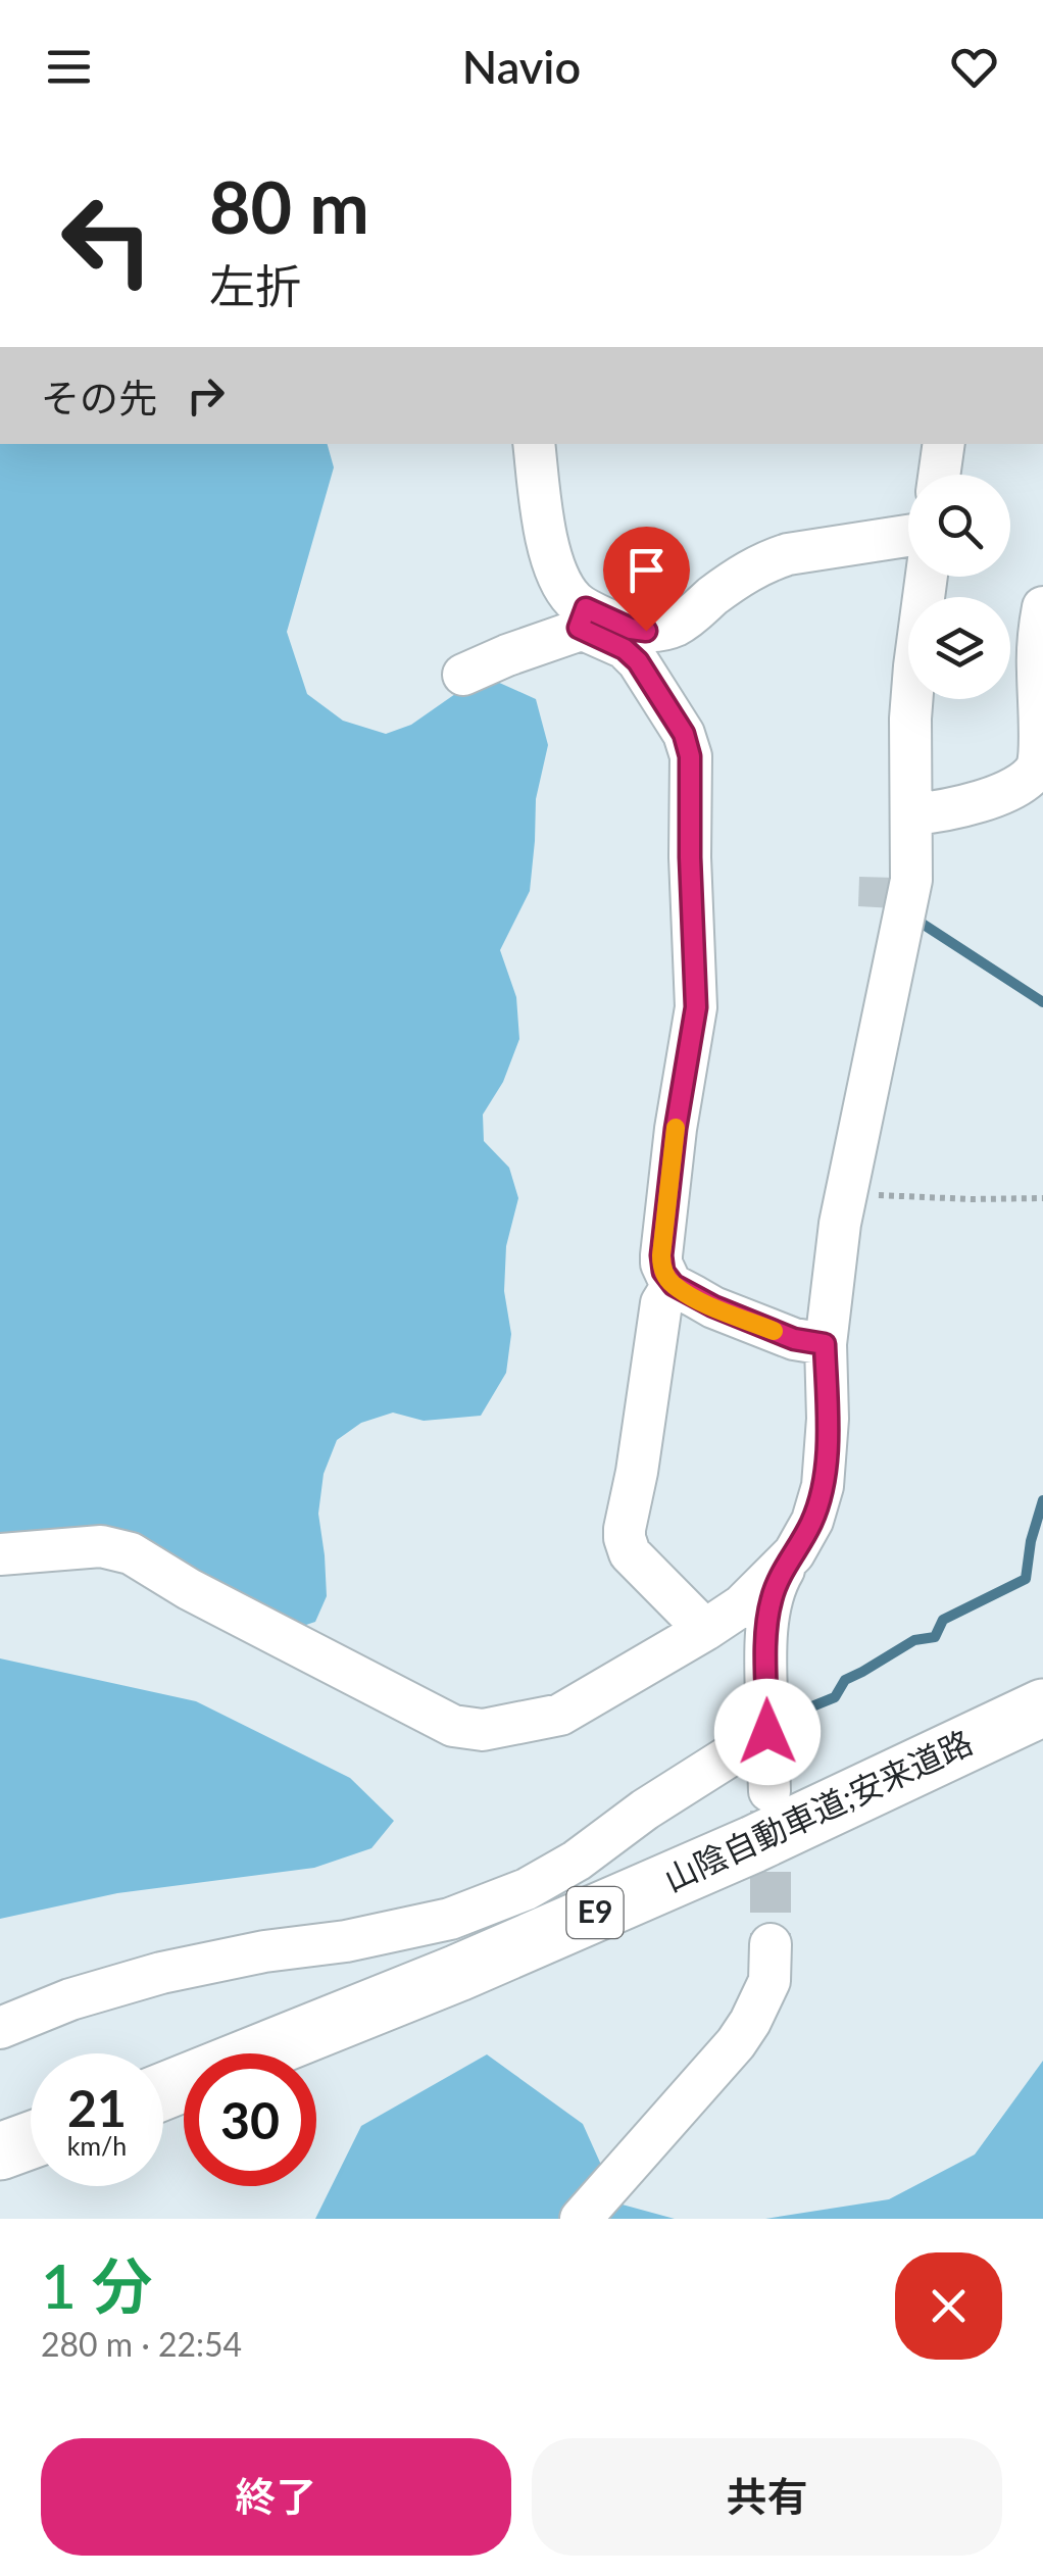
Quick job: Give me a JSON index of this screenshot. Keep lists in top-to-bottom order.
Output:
{
  "streets": {
    "highway": ["山陰自動車道;安来道路", "E9"]
  },
  "page": {
    "header": "Navio",
    "turn": ["80 m", "左折"],
    "then": "その先",
    "speed": "21 km/h",
    "limit": "30",
    "heading": ["1 分", "280 m · 22:54"],
    "buttons": ["終了", "共有"]
  }
}
